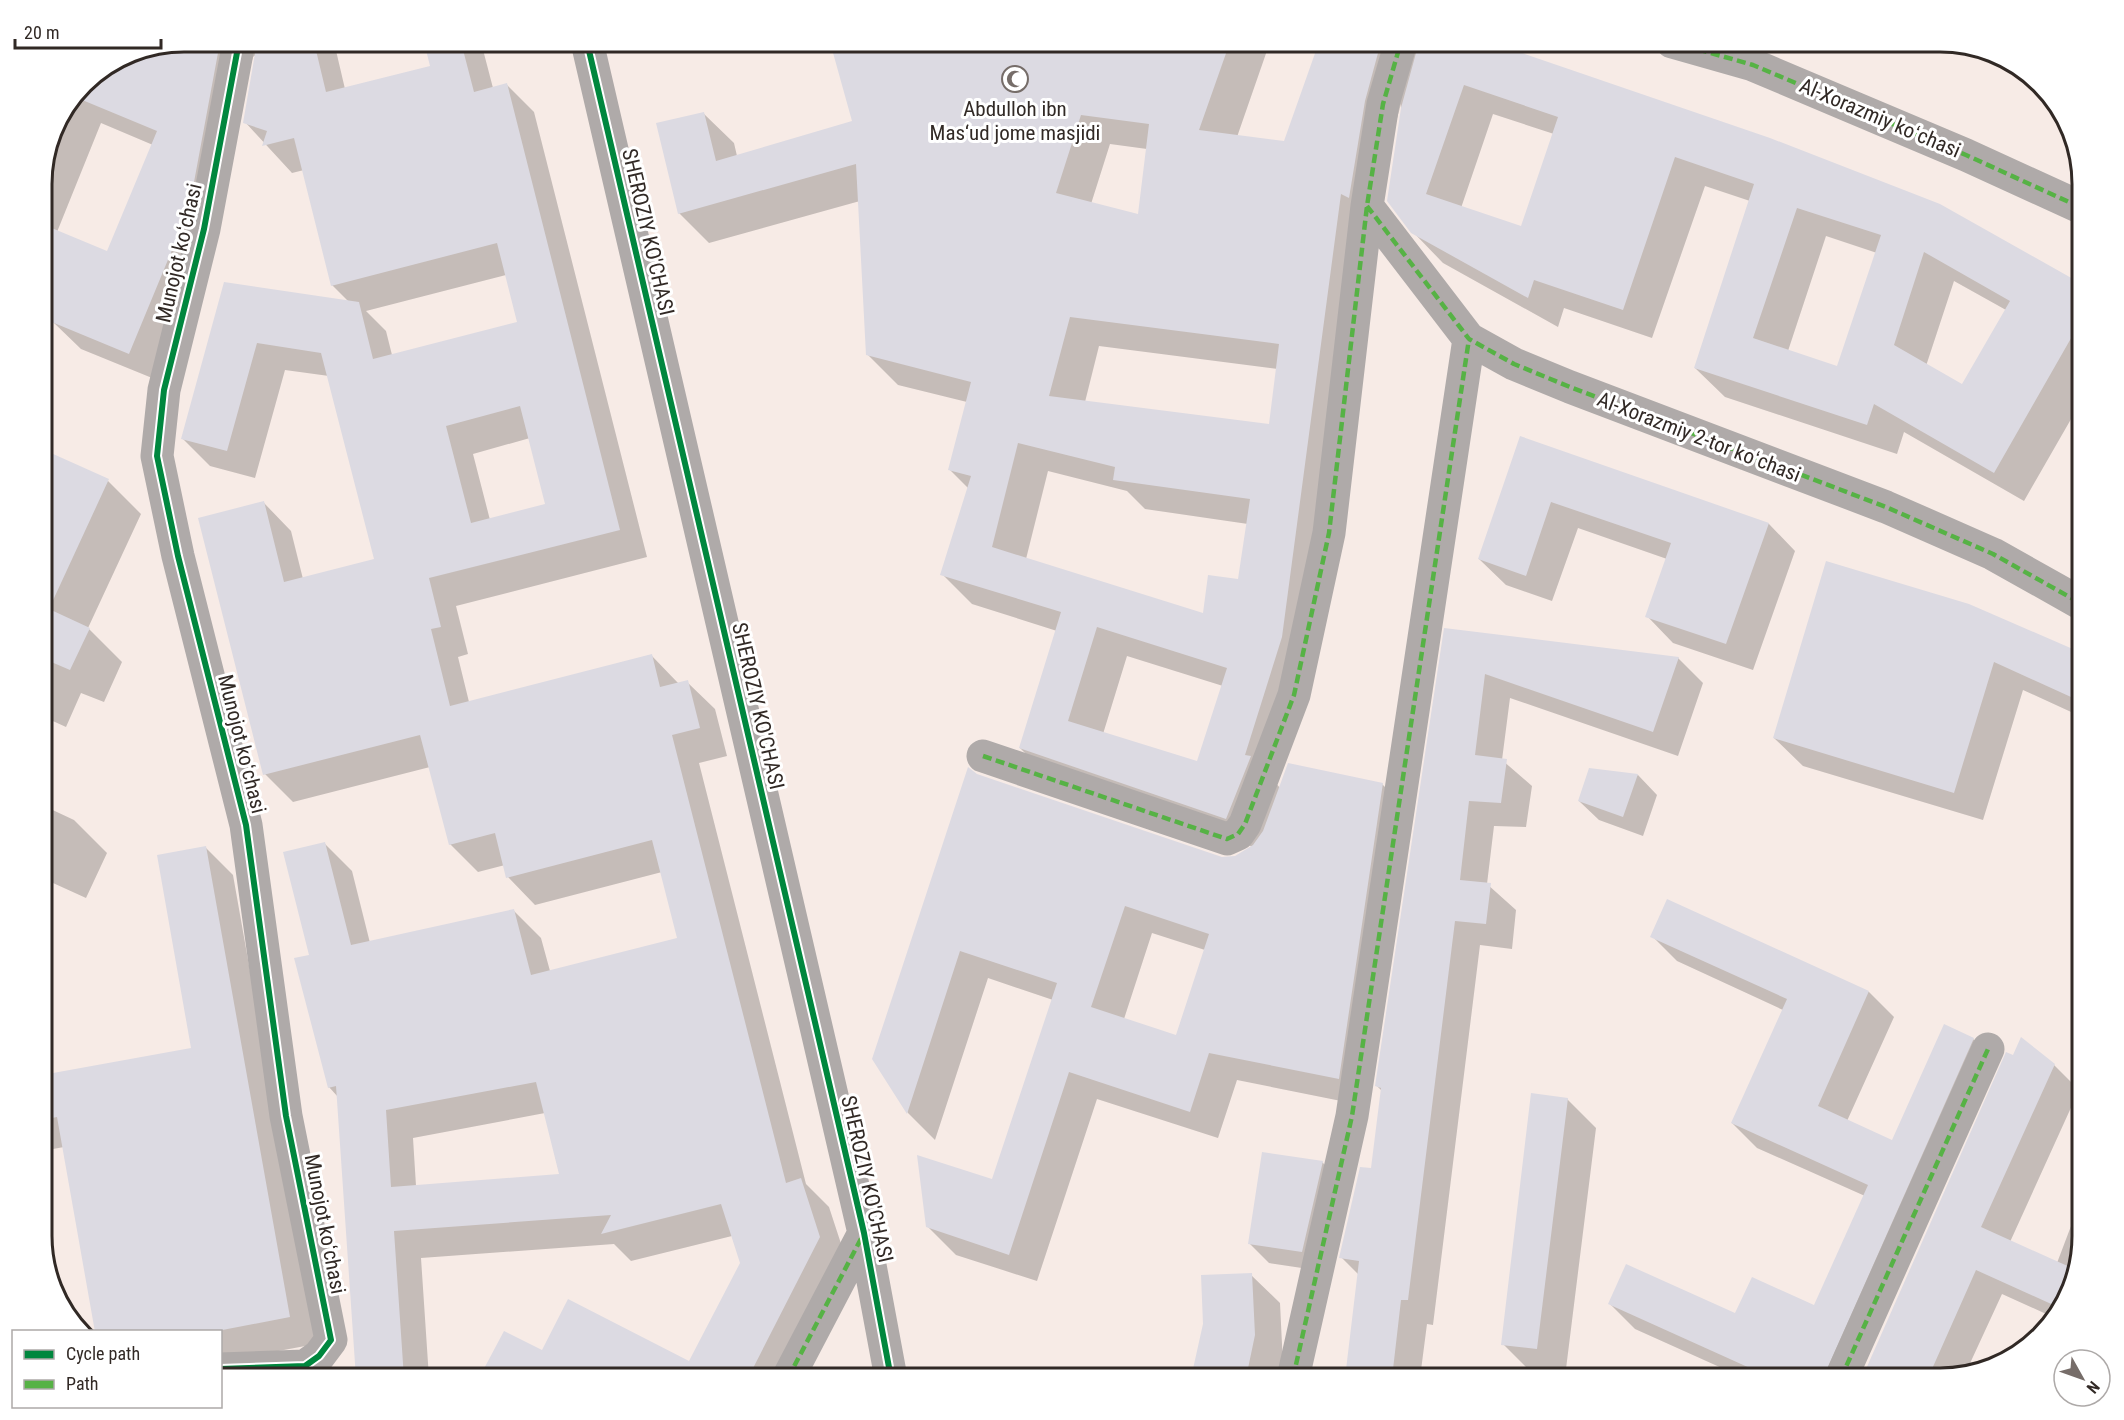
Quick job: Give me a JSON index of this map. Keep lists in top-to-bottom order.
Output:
{
  "streets": {
    "street": [
      "Al-Xorazmiy koʻchasi",
      "SHEROZIY KO'CHASI",
      "Munojot koʻchasi",
      "Al-Xorazmiy 2-tor koʻchasi"
    ]
  },
  "places": {
    "mosque": ["Abdulloh ibn Mas‘ud jome masjidi"]
  },
  "legend": ["Cycle path", "Path"],
  "scale_bar": "20 m",
  "north": "bottom right"
}
